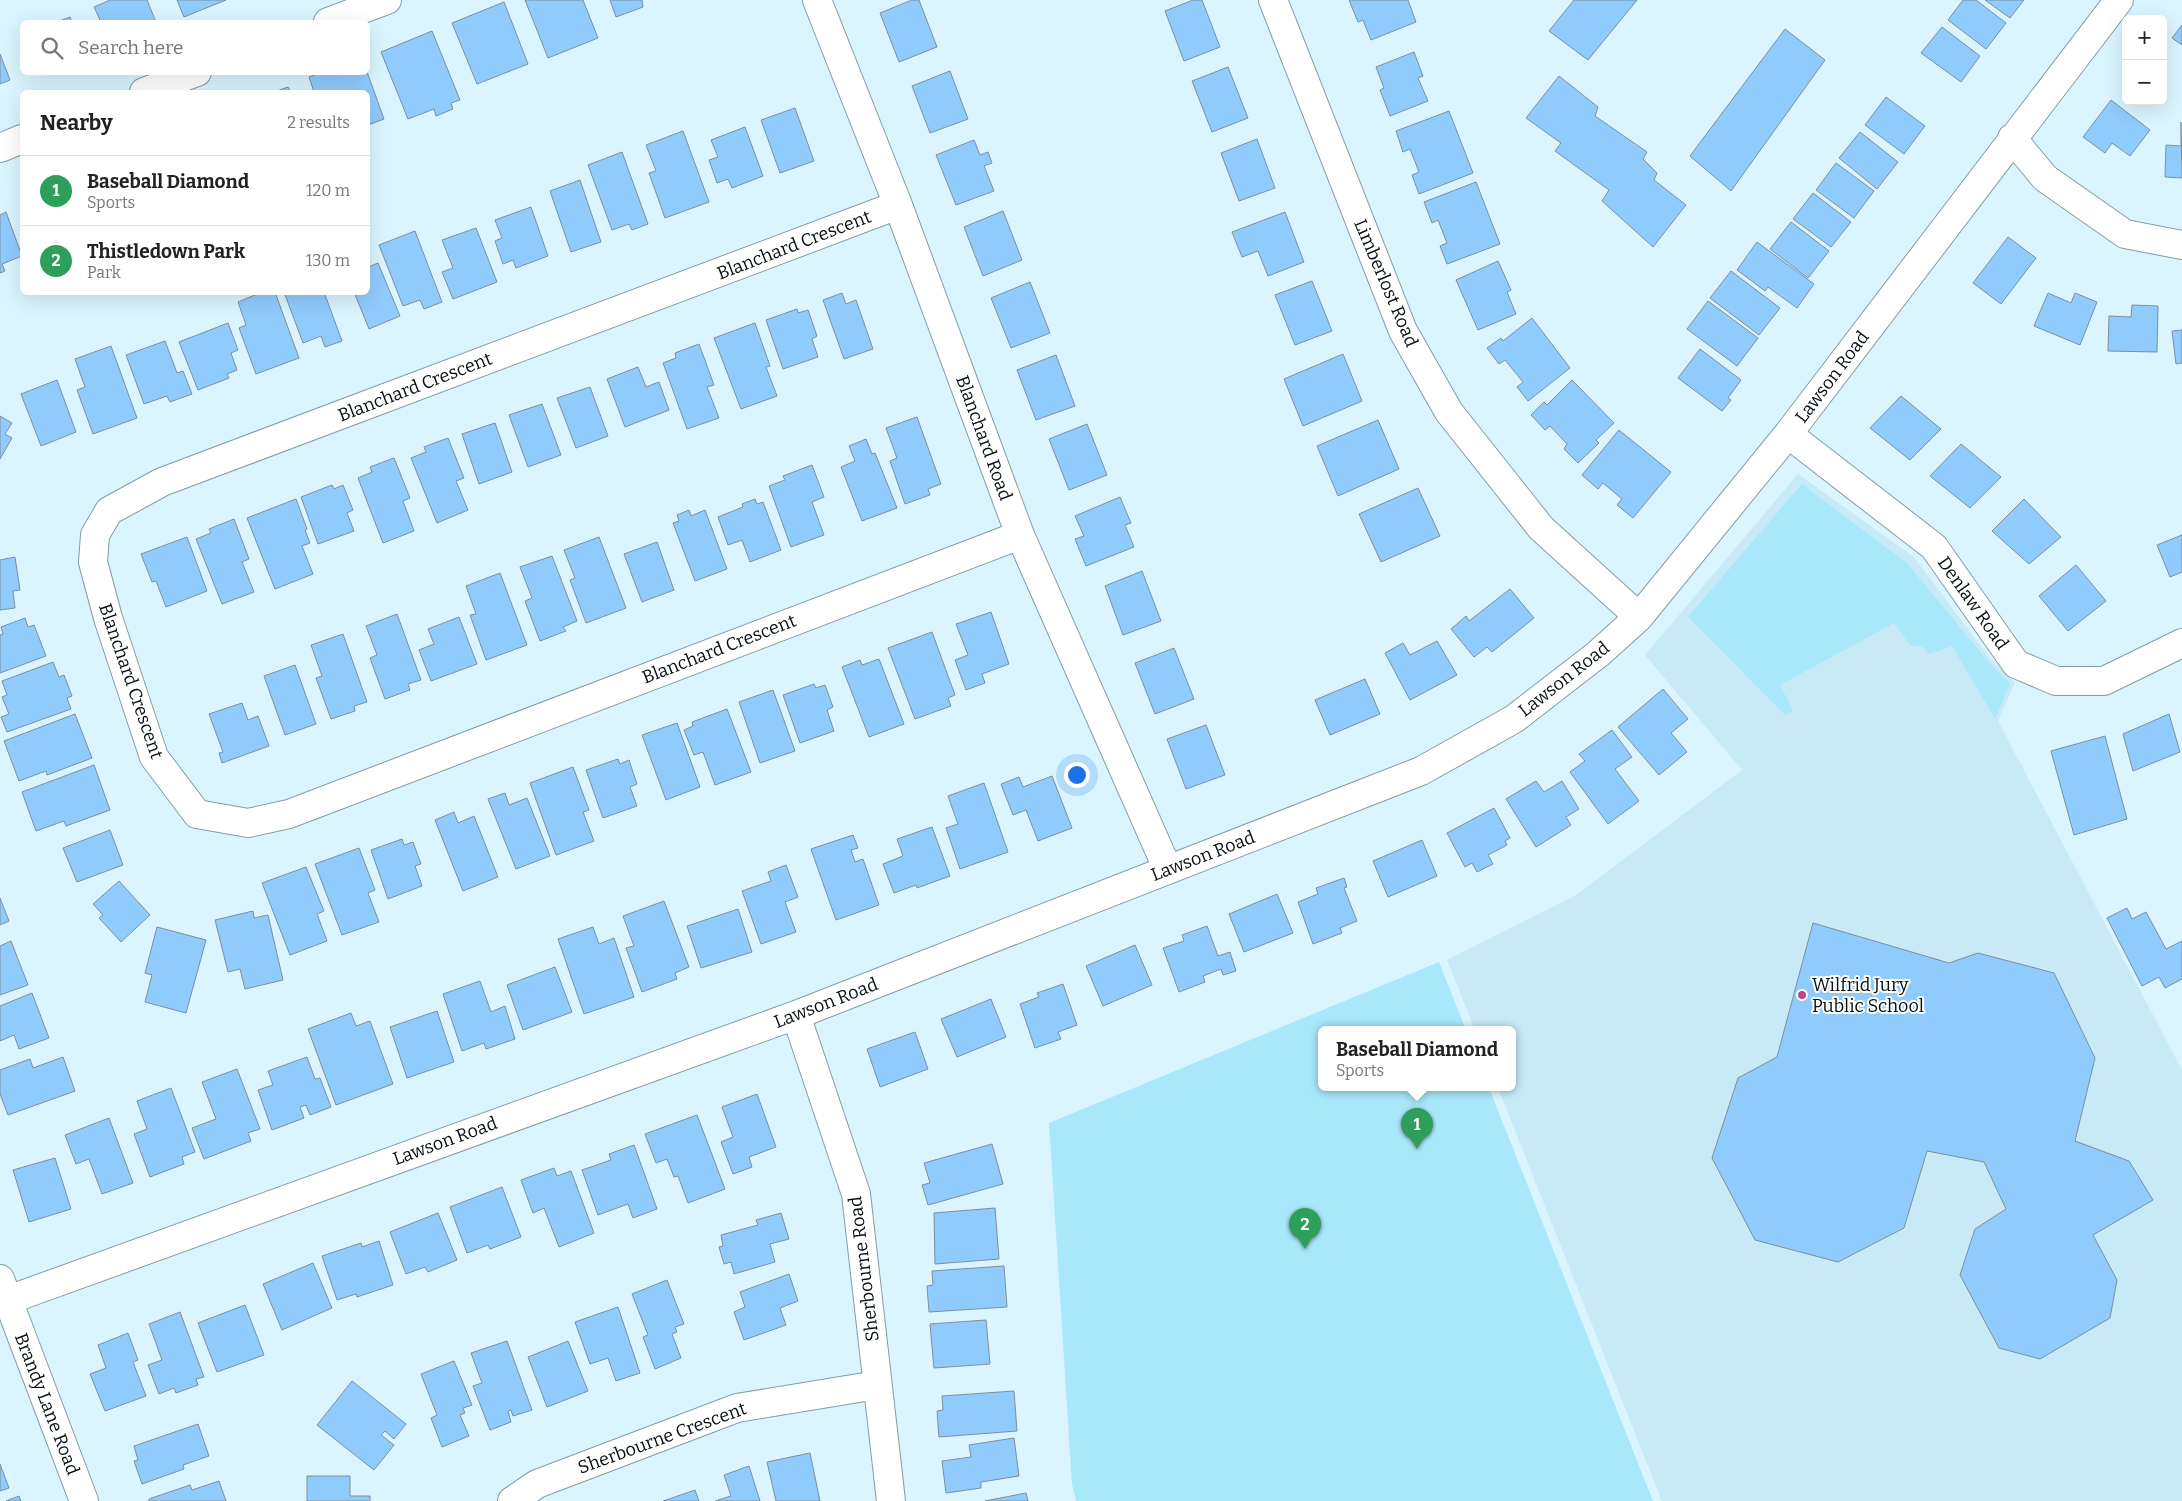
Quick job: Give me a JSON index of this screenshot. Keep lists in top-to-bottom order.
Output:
{
  "streets": {
    "street": [
      "Blanchard Crescent",
      "Limberlost Road",
      "Lawson Road",
      "Blanchard Road",
      "Denlaw Road",
      "Sherbourne Road",
      "Brandy Lane Road",
      "Sherbourne Crescent"
    ]
  },
  "crossings": [
    ["Blanchard Crescent", "Blanchard Road"],
    ["Limberlost Road", "Lawson Road"],
    ["Lawson Road", "Blanchard Road"],
    ["Lawson Road", "Denlaw Road"],
    ["Lawson Road", "Sherbourne Road"],
    ["Lawson Road", "Brandy Lane Road"],
    ["Sherbourne Road", "Sherbourne Crescent"]
  ],
  "places": ["Wilfrid Jury Public School"],
  "page": {
    "map_buttons": ["+", "−"],
    "search": "Search here",
    "heading": ["Nearby", "2 results"],
    "list": [
      {
        "mark": "1",
        "name": "Baseball Diamond",
        "note": "Sports",
        "value": "120 m"
      },
      {
        "mark": "2",
        "name": "Thistledown Park",
        "note": "Park",
        "value": "130 m"
      }
    ],
    "popup": ["Baseball Diamond", "Sports"],
    "pins": ["1", "2"]
  }
}
